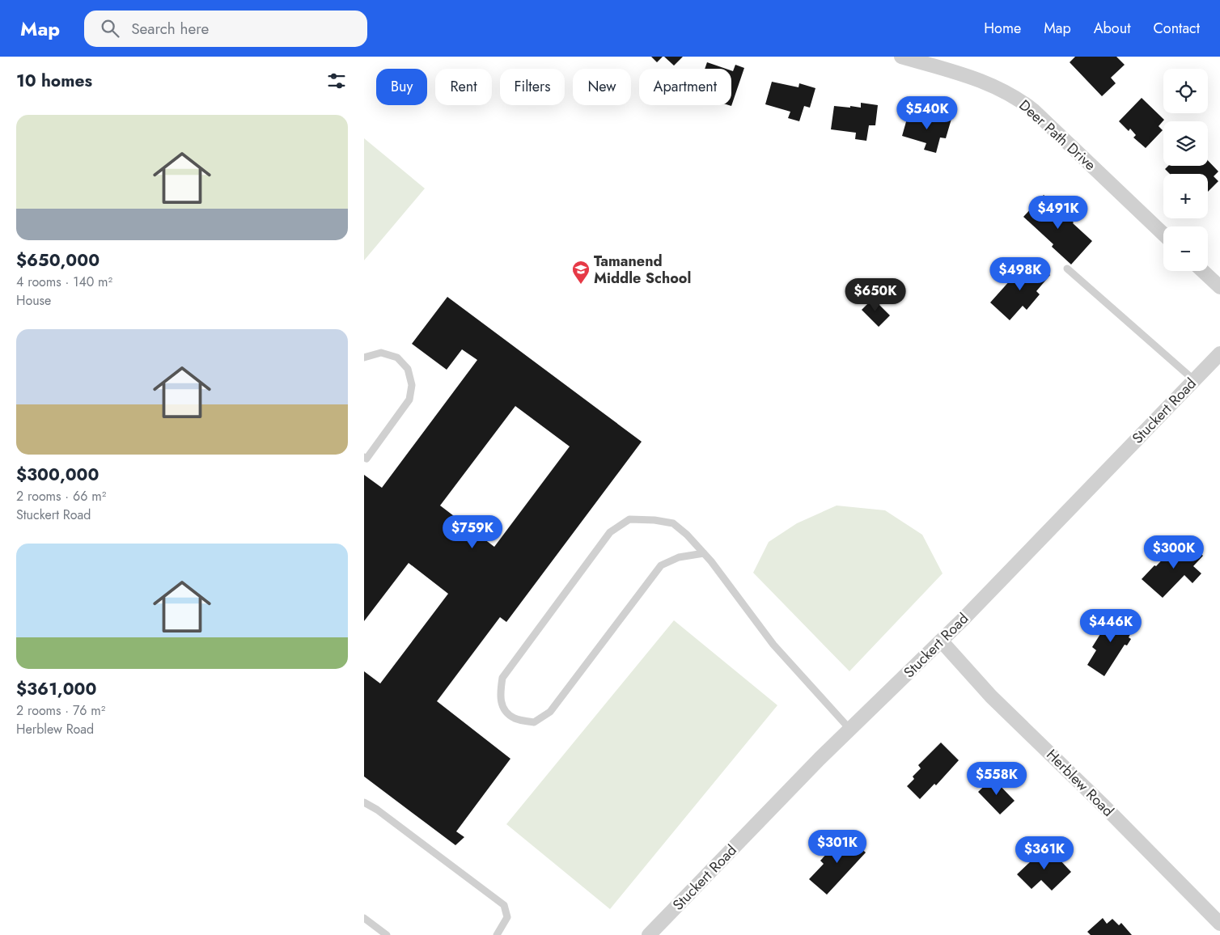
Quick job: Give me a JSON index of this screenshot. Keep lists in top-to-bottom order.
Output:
{
  "streets": {
    "street": ["Deer Path Drive", "Stuckert Road", "Herblew Road"]
  },
  "crossings": [
    ["Stuckert Road", "Herblew Road"]
  ],
  "places": {
    "school or university": ["Tamanend Middle School"]
  },
  "page": {
    "header": "Map",
    "search": "Search here",
    "nav": [
      "Home",
      "Map",
      "About",
      "Contact"
    ],
    "heading": "10 homes",
    "map_buttons": ["+", "−"],
    "chip": [
      "Buy",
      "Rent",
      "Filters",
      "New",
      "Apartment"
    ],
    "price": [
      "$540K",
      "$491K",
      "$498K",
      "$650K",
      "$759K",
      "$300K",
      "$446K",
      "$558K",
      "$301K",
      "$361K"
    ],
    "list": [
      {
        "name": "$650,000",
        "note": "4 rooms · 140 m² · House"
      },
      {
        "name": "$300,000",
        "note": "2 rooms · 66 m² · Stuckert Road"
      },
      {
        "name": "$361,000",
        "note": "2 rooms · 76 m² · Herblew Road"
      }
    ]
  }
}
